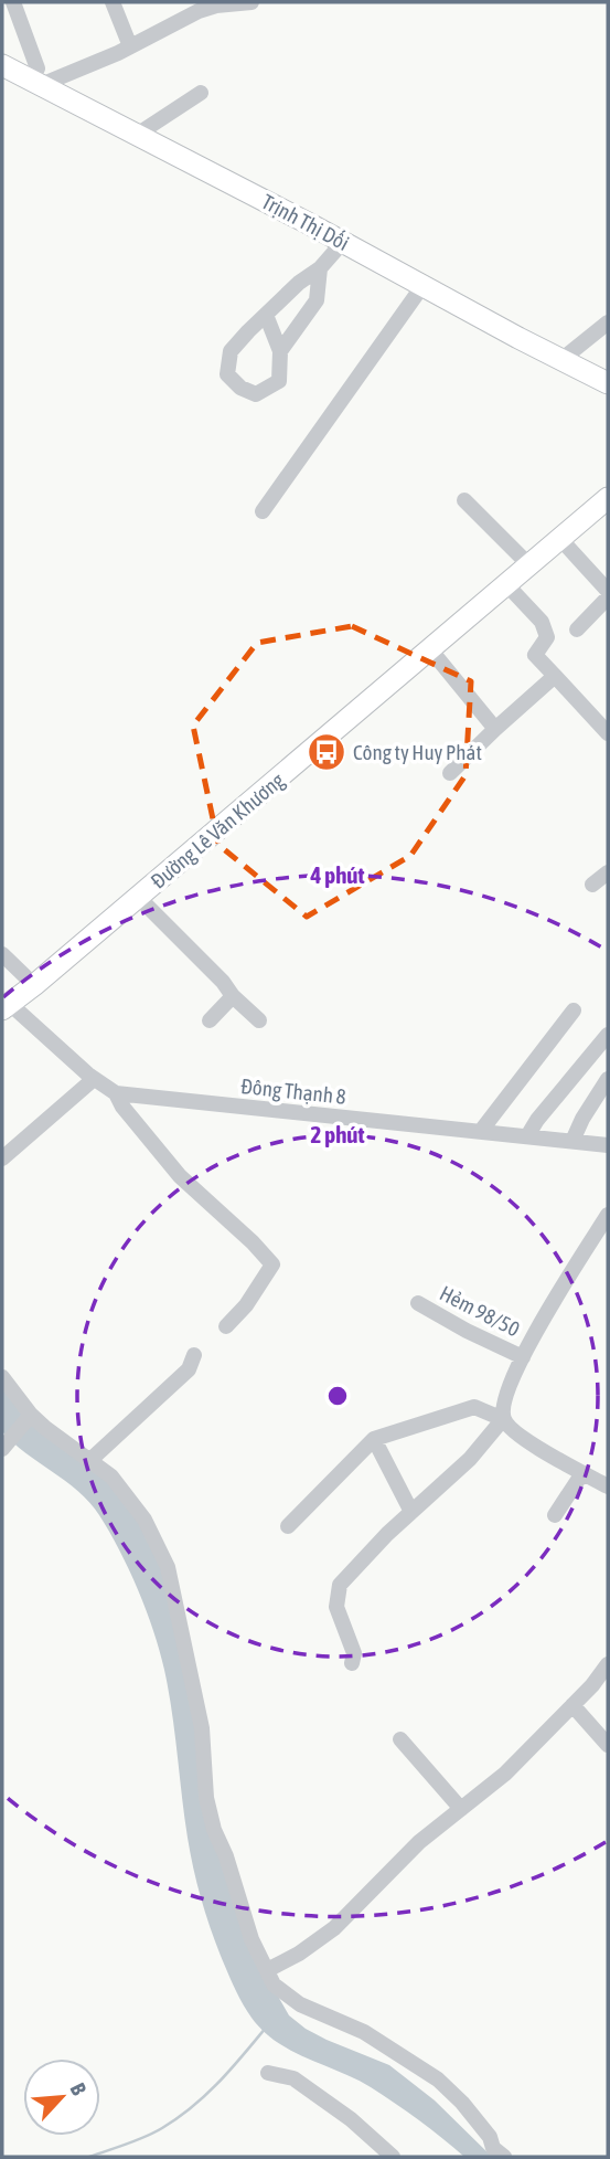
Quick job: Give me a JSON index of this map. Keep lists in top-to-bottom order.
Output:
{
  "streets": {
    "main road": ["Trịnh Thị Dối", "Đường Lê Văn Khương"],
    "street": ["Đông Thạnh 8", "Hẻm 98/50"]
  },
  "crossings": [
    ["Đường Lê Văn Khương", "Đông Thạnh 8"]
  ],
  "places": {
    "bus stop": ["Công ty Huy Phát"]
  },
  "north": "top right",
  "rings": ["4 phút", "2 phút"]
}
